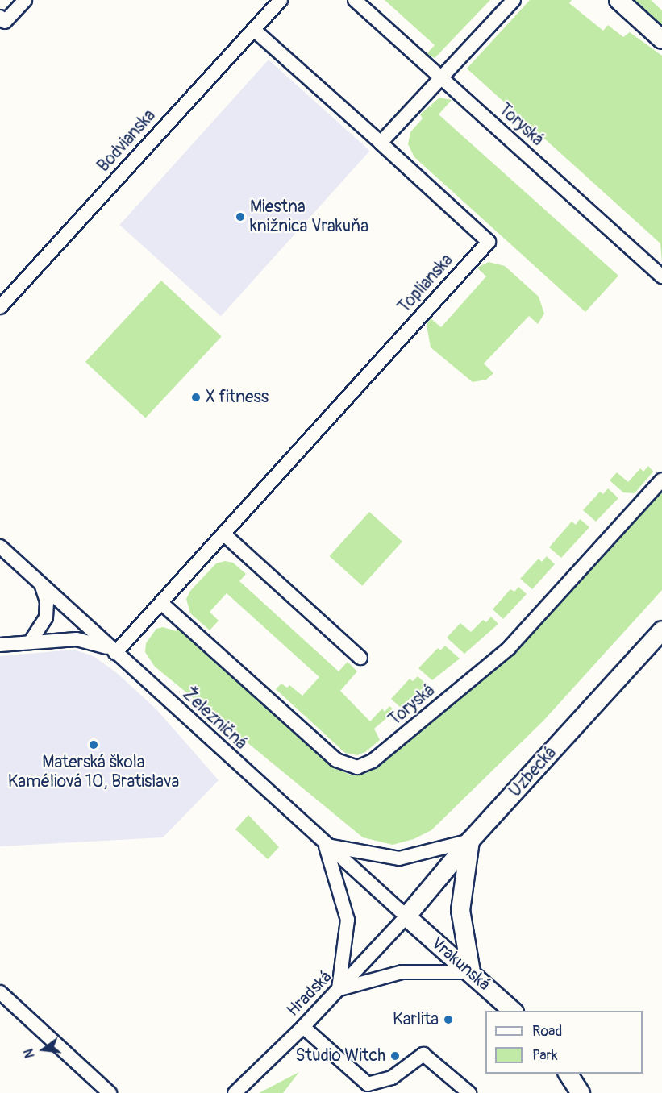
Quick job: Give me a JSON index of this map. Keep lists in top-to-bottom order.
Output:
{
  "streets": {
    "street": [
      "Toryská",
      "Bodvianska",
      "Toplianska",
      "Železničná",
      "Uzbecká",
      "Vrakunská",
      "Hradská"
    ]
  },
  "crossings": [
    ["Toryská", "Toplianska"],
    ["Toplianska", "Železničná"],
    ["Železničná", "Uzbecká"],
    ["Železničná", "Vrakunská"],
    ["Železničná", "Hradská"],
    ["Uzbecká", "Vrakunská"],
    ["Uzbecká", "Hradská"],
    ["Vrakunská", "Hradská"]
  ],
  "places": [
    "Miestna knižnica Vrakuňa",
    "X fitness",
    "Materská škola Kaméliová 10, Bratislava",
    "Karlita",
    "Studio Witch"
  ],
  "legend": ["Road", "Park"],
  "north": "left"
}
